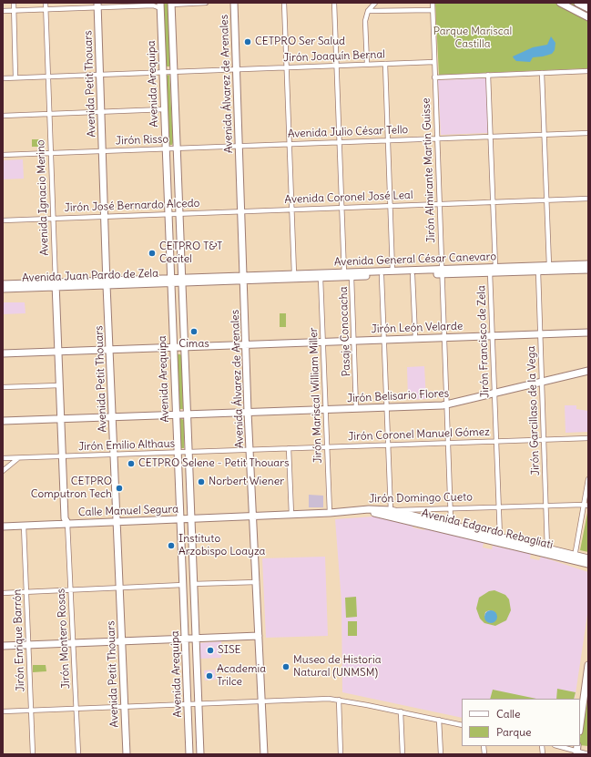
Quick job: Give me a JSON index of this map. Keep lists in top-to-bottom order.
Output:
{
  "streets": {
    "main road": [
      "Avenida Petit Thouars",
      "Avenida Arequipa",
      "Avenida Álvarez de Arenales",
      "Avenida Ignacio Merino",
      "Avenida General César Canevaro",
      "Avenida Juan Pardo de Zela",
      "Jirón León Velarde",
      "Jirón Belisario Flores",
      "Jirón Domingo Cueto",
      "Calle Manuel Segura",
      "Avenida Edgardo Rebagliati"
    ],
    "street": [
      "Jirón Joaquín Bernal",
      "Avenida Julio César Tello",
      "Jirón Risso",
      "Jirón Almirante Martin Guisse",
      "Avenida Coronel José Leal",
      "Jirón José Bernardo Alcedo",
      "Pasaje Conocacha",
      "Jirón Francisco de Zela",
      "Jirón Mariscal William Miller",
      "Jirón Garcillaso de la Vega",
      "Jirón Coronel Manuel Gómez",
      "Jirón Emilio Althaus",
      "Jirón Montero Rosas",
      "Jirón Enrique Barrón"
    ]
  },
  "crossings": [
    ["Jirón Joaquín Bernal", "Avenida Petit Thouars"],
    ["Jirón Joaquín Bernal", "Avenida Arequipa"],
    ["Jirón Joaquín Bernal", "Avenida Álvarez de Arenales"],
    ["Jirón Joaquín Bernal", "Jirón Almirante Martin Guisse"],
    ["Jirón Joaquín Bernal", "Avenida Ignacio Merino"],
    ["Avenida Petit Thouars", "Jirón Risso"],
    ["Avenida Petit Thouars", "Jirón José Bernardo Alcedo"],
    ["Avenida Petit Thouars", "Avenida Juan Pardo de Zela"],
    ["Avenida Petit Thouars", "Jirón León Velarde"],
    ["Avenida Petit Thouars", "Jirón Belisario Flores"],
    ["Avenida Petit Thouars", "Jirón Emilio Althaus"],
    ["Avenida Petit Thouars", "Calle Manuel Segura"],
    ["Avenida Arequipa", "Jirón Risso"],
    ["Avenida Arequipa", "Jirón José Bernardo Alcedo"],
    ["Avenida Arequipa", "Avenida Juan Pardo de Zela"],
    ["Avenida Arequipa", "Jirón León Velarde"],
    ["Avenida Arequipa", "Jirón Belisario Flores"],
    ["Avenida Arequipa", "Jirón Emilio Althaus"],
    ["Avenida Arequipa", "Calle Manuel Segura"],
    ["Avenida Álvarez de Arenales", "Avenida Julio César Tello"],
    ["Avenida Álvarez de Arenales", "Jirón Risso"],
    ["Avenida Álvarez de Arenales", "Avenida Coronel José Leal"],
    ["Avenida Álvarez de Arenales", "Jirón José Bernardo Alcedo"],
    ["Avenida Álvarez de Arenales", "Avenida General César Canevaro"],
    ["Avenida Álvarez de Arenales", "Avenida Juan Pardo de Zela"],
    ["Avenida Álvarez de Arenales", "Jirón León Velarde"],
    ["Avenida Álvarez de Arenales", "Jirón Belisario Flores"],
    ["Avenida Álvarez de Arenales", "Jirón Coronel Manuel Gómez"],
    ["Avenida Álvarez de Arenales", "Jirón Emilio Althaus"],
    ["Avenida Álvarez de Arenales", "Jirón Domingo Cueto"],
    ["Avenida Álvarez de Arenales", "Calle Manuel Segura"],
    ["Avenida Julio César Tello", "Jirón Risso"],
    ["Avenida Julio César Tello", "Jirón Almirante Martin Guisse"],
    ["Avenida Julio César Tello", "Jirón Francisco de Zela"],
    ["Jirón Risso", "Avenida Ignacio Merino"],
    ["Jirón Almirante Martin Guisse", "Avenida Coronel José Leal"],
    ["Jirón Almirante Martin Guisse", "Avenida General César Canevaro"],
    ["Jirón Almirante Martin Guisse", "Jirón León Velarde"],
    ["Jirón Almirante Martin Guisse", "Jirón Belisario Flores"],
    ["Jirón Almirante Martin Guisse", "Jirón Coronel Manuel Gómez"],
    ["Jirón Almirante Martin Guisse", "Jirón Domingo Cueto"],
    ["Jirón Almirante Martin Guisse", "Avenida Edgardo Rebagliati"],
    ["Avenida Ignacio Merino", "Jirón José Bernardo Alcedo"],
    ["Avenida Ignacio Merino", "Avenida Juan Pardo de Zela"],
    ["Avenida Ignacio Merino", "Jirón León Velarde"],
    ["Avenida Ignacio Merino", "Jirón Belisario Flores"],
    ["Avenida Ignacio Merino", "Jirón Emilio Althaus"],
    ["Avenida Ignacio Merino", "Calle Manuel Segura"],
    ["Avenida Ignacio Merino", "Jirón Montero Rosas"],
    ["Avenida Coronel José Leal", "Jirón José Bernardo Alcedo"],
    ["Avenida Coronel José Leal", "Jirón Francisco de Zela"],
    ["Avenida General César Canevaro", "Avenida Juan Pardo de Zela"],
    ["Avenida General César Canevaro", "Pasaje Conocacha"],
    ["Avenida General César Canevaro", "Jirón Francisco de Zela"],
    ["Avenida General César Canevaro", "Jirón Mariscal William Miller"],
    ["Avenida General César Canevaro", "Jirón Garcillaso de la Vega"],
    ["Jirón León Velarde", "Pasaje Conocacha"],
    ["Jirón León Velarde", "Jirón Francisco de Zela"],
    ["Jirón León Velarde", "Jirón Mariscal William Miller"],
    ["Jirón León Velarde", "Jirón Garcillaso de la Vega"],
    ["Pasaje Conocacha", "Jirón Belisario Flores"],
    ["Jirón Francisco de Zela", "Jirón Belisario Flores"],
    ["Jirón Francisco de Zela", "Jirón Coronel Manuel Gómez"],
    ["Jirón Francisco de Zela", "Jirón Domingo Cueto"],
    ["Jirón Francisco de Zela", "Avenida Edgardo Rebagliati"],
    ["Jirón Mariscal William Miller", "Jirón Belisario Flores"],
    ["Jirón Mariscal William Miller", "Jirón Coronel Manuel Gómez"],
    ["Jirón Mariscal William Miller", "Jirón Domingo Cueto"],
    ["Jirón Belisario Flores", "Jirón Garcillaso de la Vega"],
    ["Jirón Garcillaso de la Vega", "Jirón Coronel Manuel Gómez"],
    ["Jirón Garcillaso de la Vega", "Jirón Domingo Cueto"],
    ["Jirón Garcillaso de la Vega", "Avenida Edgardo Rebagliati"],
    ["Jirón Coronel Manuel Gómez", "Jirón Emilio Althaus"],
    ["Jirón Domingo Cueto", "Calle Manuel Segura"],
    ["Jirón Domingo Cueto", "Avenida Edgardo Rebagliati"],
    ["Calle Manuel Segura", "Jirón Montero Rosas"],
    ["Calle Manuel Segura", "Jirón Enrique Barrón"]
  ],
  "parks": ["Parque Mariscal Castilla"],
  "places": [
    "CETPRO Ser Salud",
    "CETPRO T&T Cecitel",
    "Cimas",
    "CETPRO Selene - Petit Thouars",
    "Norbert Wiener",
    "CETPRO Computron Tech",
    "Instituto Arzobispo Loayza",
    "SISE",
    "Museo de Historia Natural (UNMSM)",
    "Academia Trilce"
  ],
  "legend": ["Calle", "Parque"]
}
